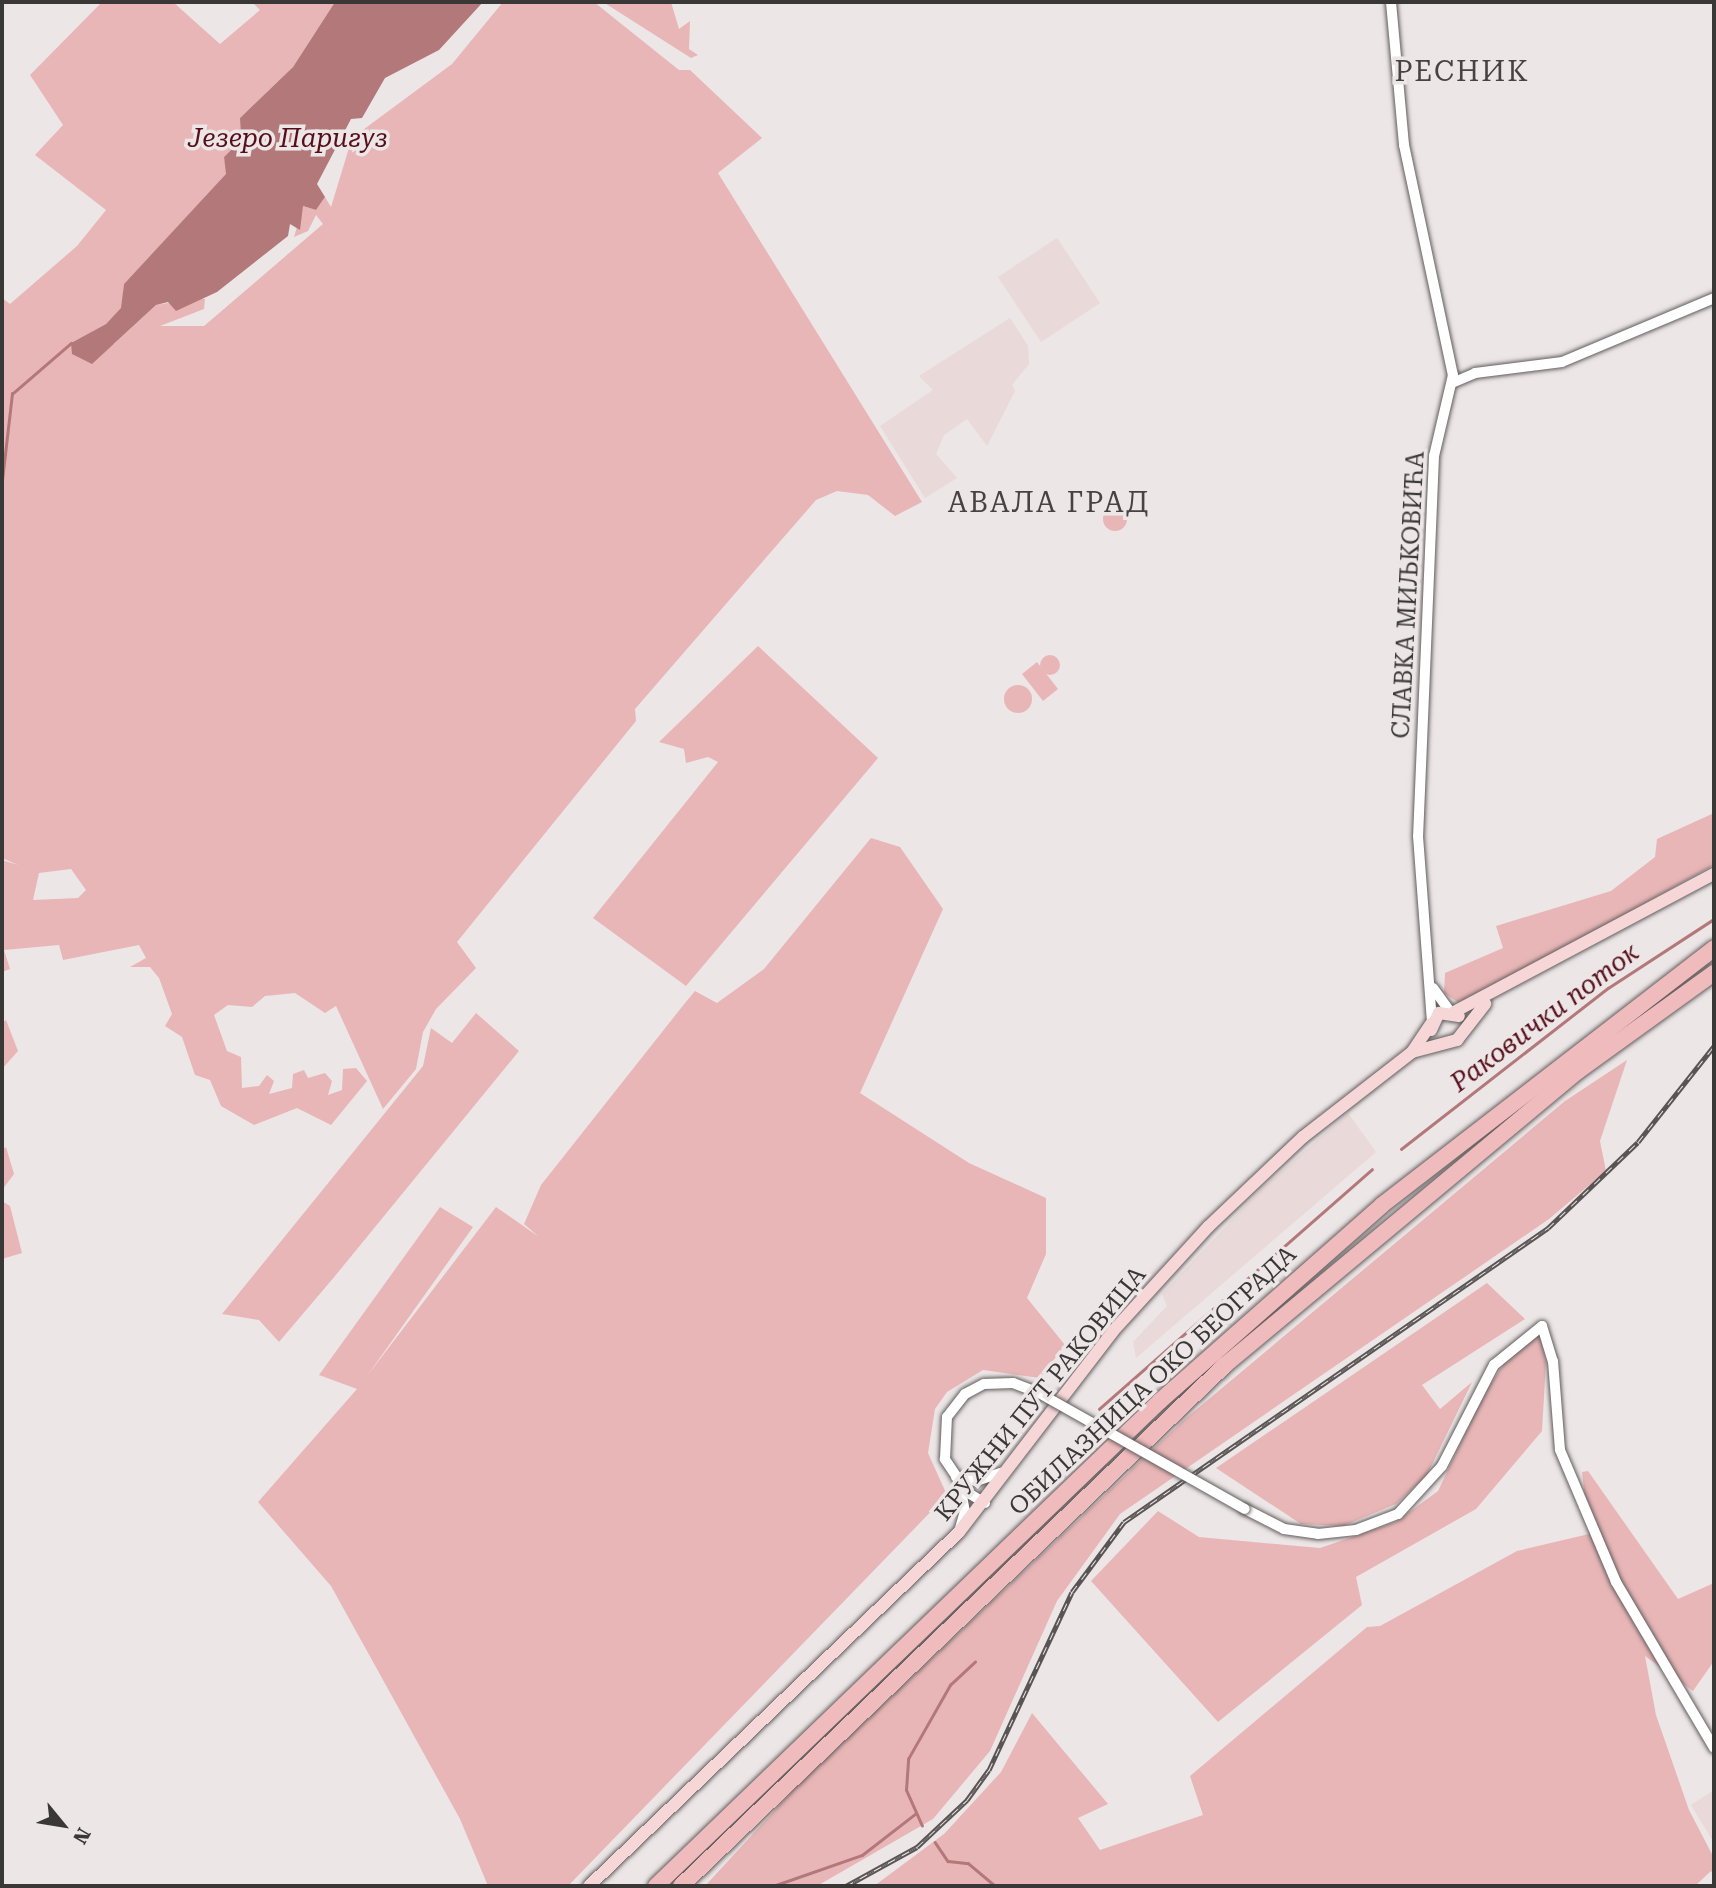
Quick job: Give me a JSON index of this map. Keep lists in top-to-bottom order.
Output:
{
  "streets": {
    "highway": ["ОБИЛАЗНИЦА ОКО БЕОГРАДА"],
    "main road": ["КРУЖНИ ПУТ РАКОВИЦА"],
    "street": ["СЛАВКА МИЉКОВИЋА"]
  },
  "crossings": [
    ["СЛАВКА МИЉКОВИЋА", "КРУЖНИ ПУТ РАКОВИЦА"]
  ],
  "districts": ["РЕСНИК", "АВАЛА ГРАД"],
  "water": ["Језеро Паригуз", "Раковички поток"],
  "north": "bottom right"
}
